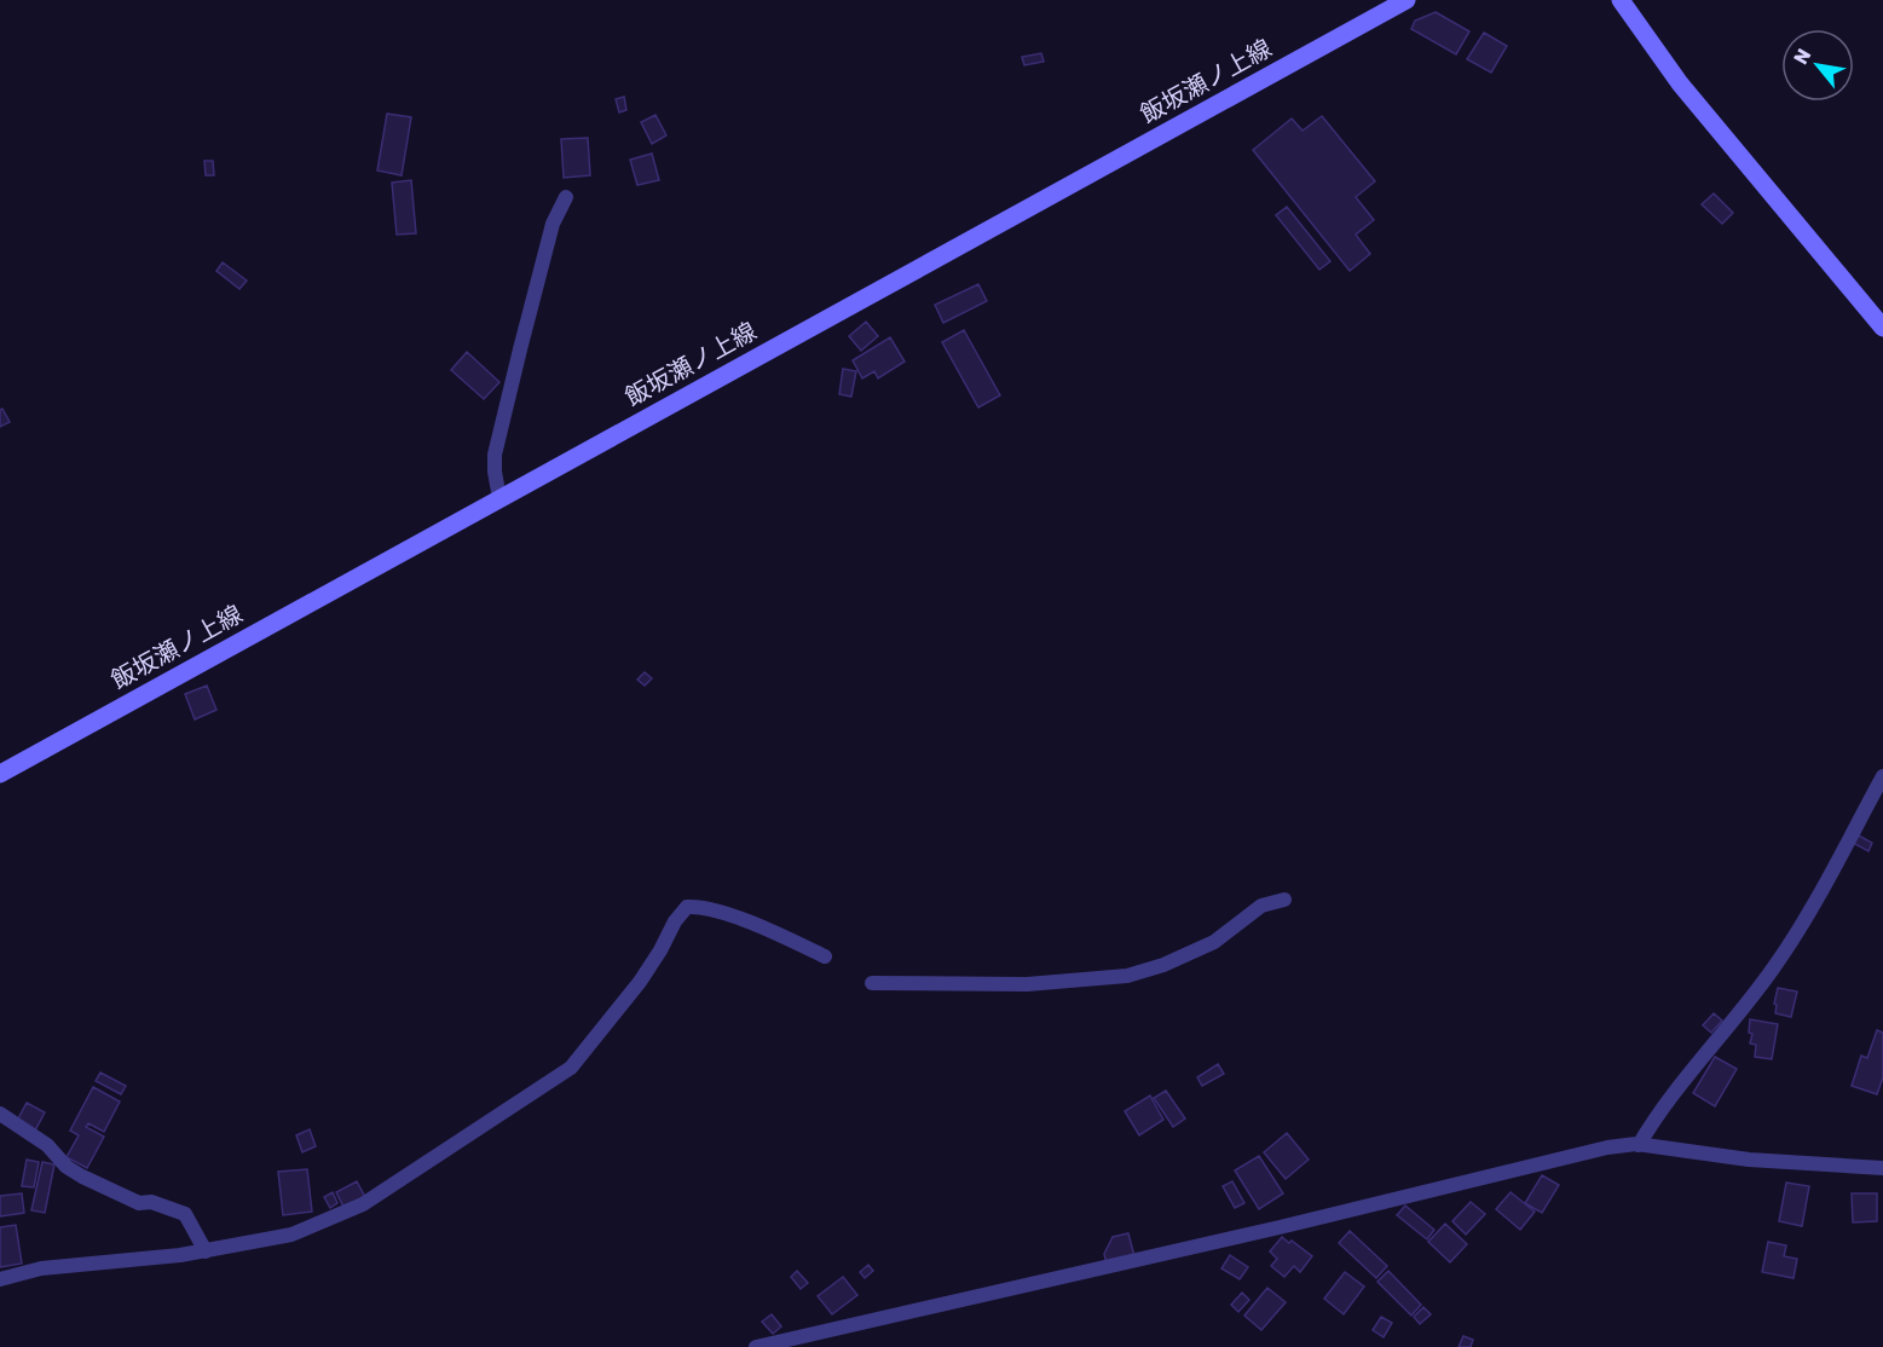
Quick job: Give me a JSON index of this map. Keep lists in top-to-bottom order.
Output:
{
  "streets": {
    "main road": ["飯坂瀬ノ上線"]
  },
  "north": "top left"
}
